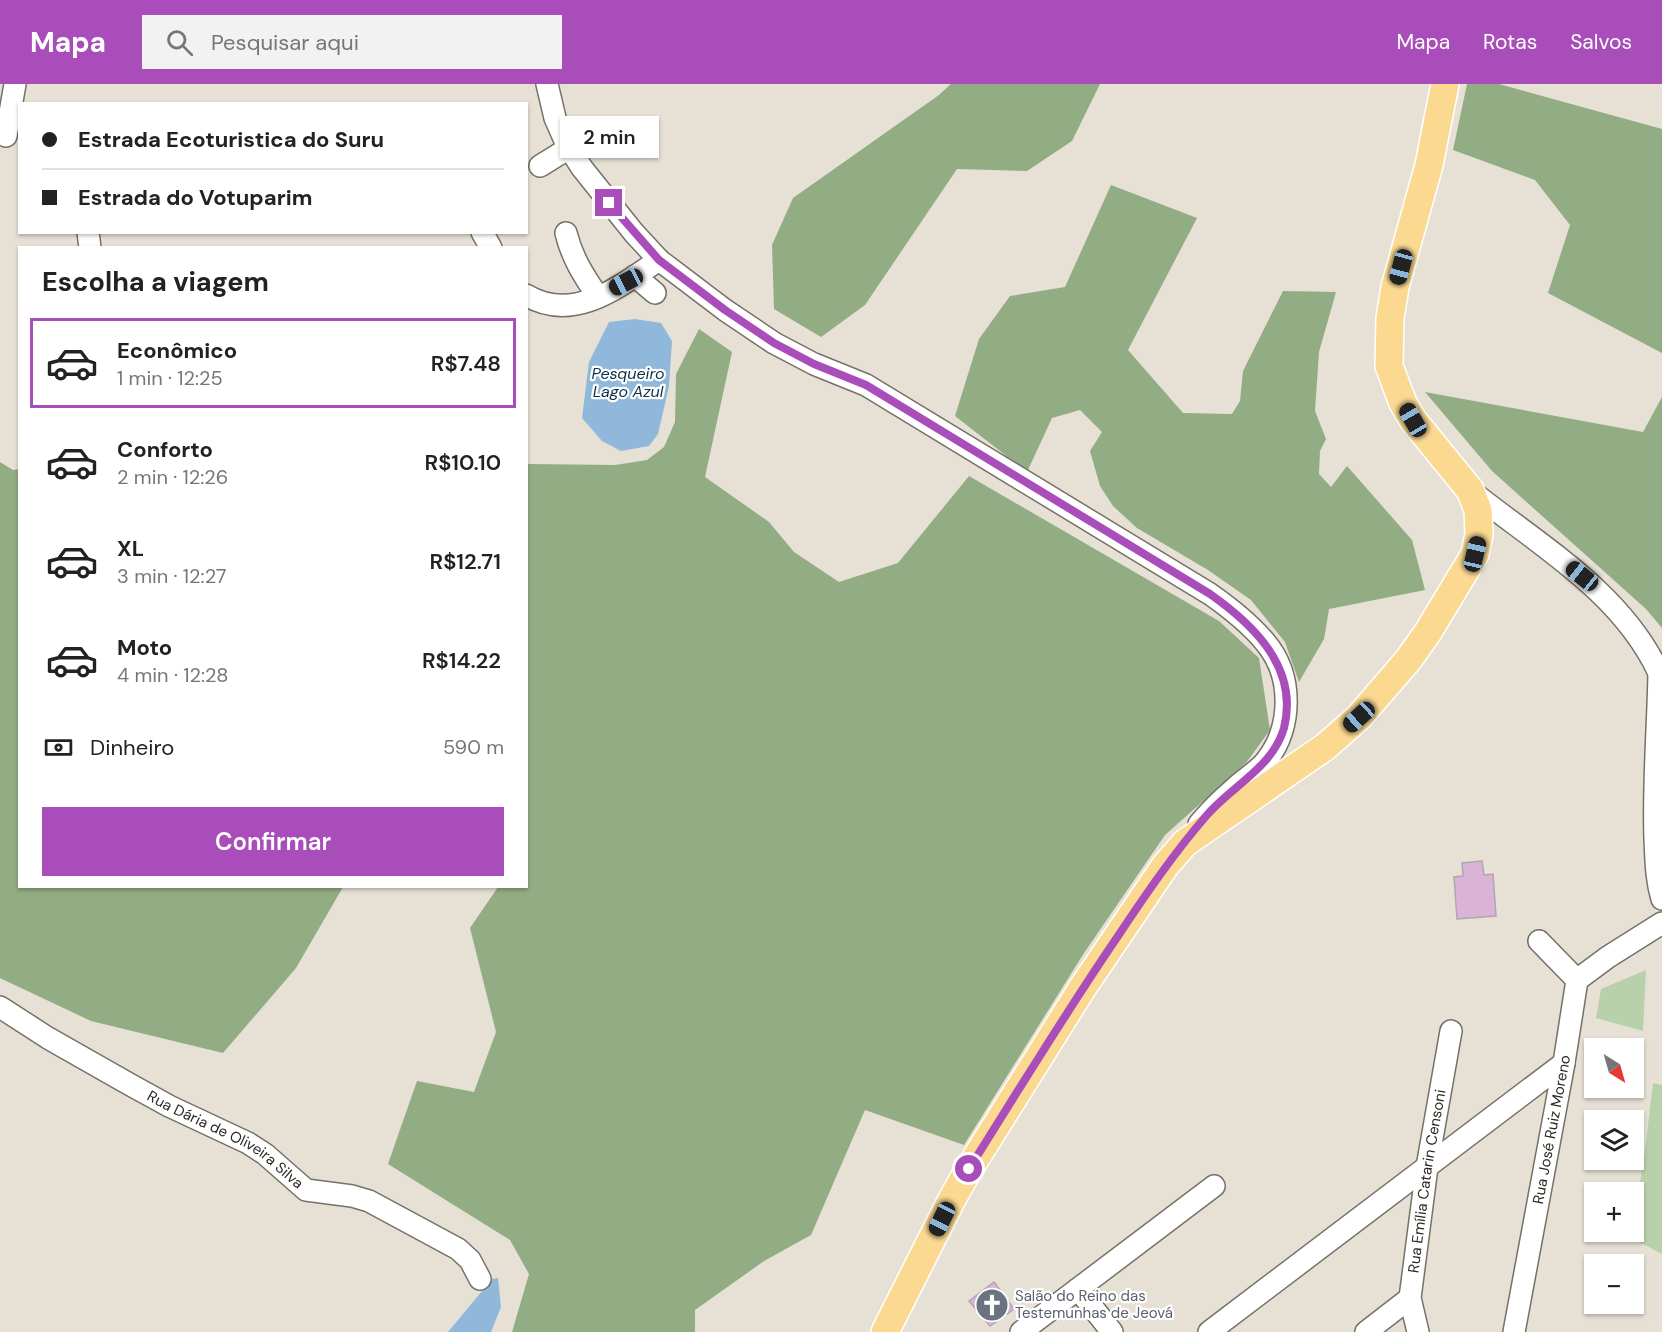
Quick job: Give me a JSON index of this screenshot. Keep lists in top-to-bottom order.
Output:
{
  "streets": {
    "street": ["Rua José Ruiz Moreno", "Rua Dária de Oliveira Silva", "Rua Emília Catarin Censoni"]
  },
  "water": ["Pesqueiro Lago Azul"],
  "places": {
    "church": ["Salão do Reino das Testemunhas de Jeová"]
  },
  "north": "bottom right",
  "page": {
    "header": "Mapa",
    "search": "Pesquisar aqui",
    "nav": ["Mapa", "Rotas", "Salvos"],
    "banner": ["Estrada Ecoturistica do Suru", "Estrada do Votuparim"],
    "bubble": "2 min",
    "heading": "Escolha a viagem",
    "list": [
      {
        "name": "Econômico",
        "note": "1 min · 12:25",
        "value": "R$7.48"
      },
      {
        "name": "Conforto",
        "note": "2 min · 12:26",
        "value": "R$10.10"
      },
      {
        "name": "XL",
        "note": "3 min · 12:27",
        "value": "R$12.71"
      },
      {
        "name": "Moto",
        "note": "4 min · 12:28",
        "value": "R$14.22"
      }
    ],
    "pay": ["Dinheiro", "590 m"],
    "buttons": "Confirmar",
    "map_buttons": ["+", "−"]
  }
}
